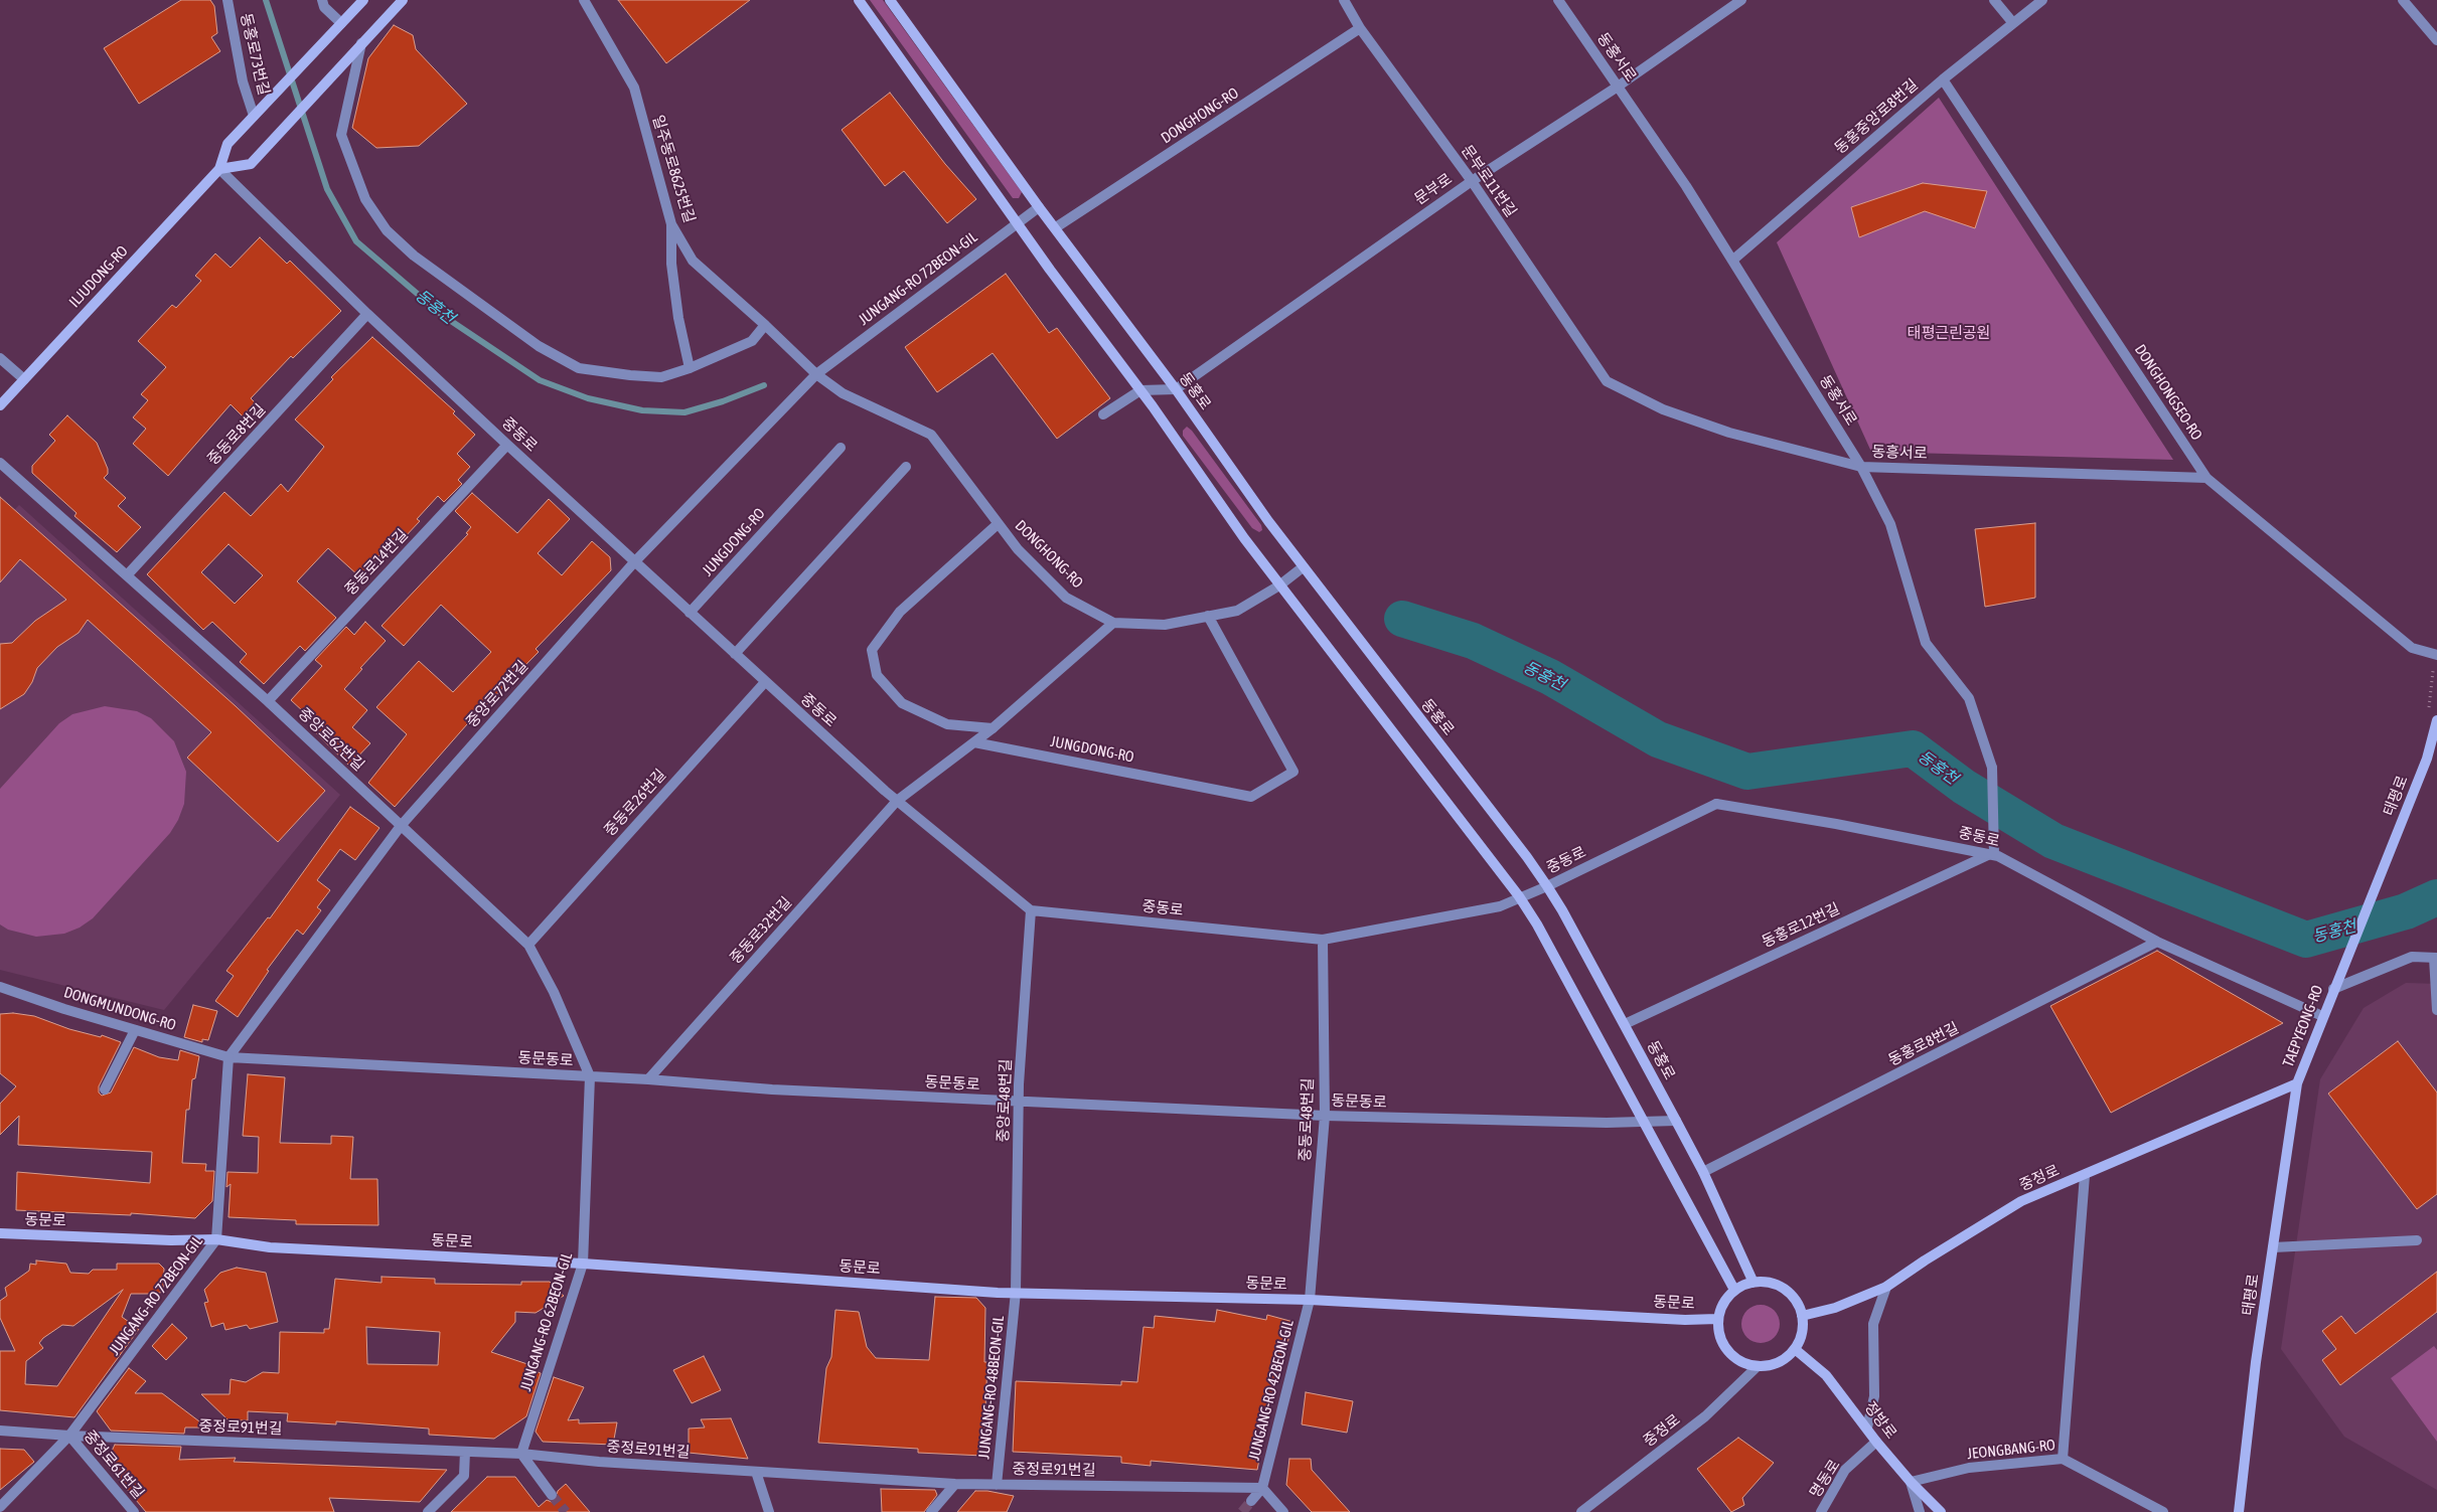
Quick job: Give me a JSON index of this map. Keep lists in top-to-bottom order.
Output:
{
  "streets": {
    "main road": [
      "ILJUDONG-RO",
      "동홍로",
      "태평로",
      "TAEPYEONG-RO",
      "중정로",
      "동문로",
      "정방로"
    ],
    "street": [
      "동홍로73번길",
      "동홍서로",
      "DONGHONG-RO",
      "동홍중앙로8번길",
      "일주동로8625번길",
      "문부로11번길",
      "문부로",
      "JUNGANG-RO 72BEON-GIL",
      "DONGHONGSEO-RO",
      "중동로8번길",
      "중동로",
      "동흥서로",
      "JUNGDONG-RO",
      "중동로14번길",
      "중앙로72번길",
      "중앙로62번길",
      "중동로26번길",
      "동홍로12번길",
      "중동로32번길",
      "DONGMUNDONG-RO",
      "동홍로8번길",
      "동문동로",
      "중앙로48번길",
      "중동로48번길",
      "JUNGANG-RO 62BEON-GIL",
      "JUNGANG-RO 48BEON-GIL",
      "JUNGANG-RO 42BEON-GIL",
      "중정로91번길",
      "JEONGBANG-RO",
      "중정로61번길",
      "명동로"
    ]
  },
  "crossings": [
    ["동홍로73번길", "ILJUDONG-RO"],
    ["동홍서로", "동홍중앙로8번길"],
    ["동홍서로", "문부로"],
    ["동홍서로", "중동로"],
    ["동홍서로", "동흥서로"],
    ["동홍서로", "동홍로12번길"],
    ["DONGHONG-RO", "일주동로8625번길"],
    ["DONGHONG-RO", "문부로11번길"],
    ["DONGHONG-RO", "JUNGANG-RO 72BEON-GIL"],
    ["DONGHONG-RO", "동홍로"],
    ["DONGHONG-RO", "JUNGDONG-RO"],
    ["DONGHONG-RO", "중앙로72번길"],
    ["동홍중앙로8번길", "DONGHONGSEO-RO"],
    ["일주동로8625번길", "JUNGANG-RO 72BEON-GIL"],
    ["일주동로8625번길", "중앙로72번길"],
    ["문부로11번길", "문부로"],
    ["문부로11번길", "동흥서로"],
    ["문부로", "동홍로"],
    ["ILJUDONG-RO", "중동로"],
    ["JUNGANG-RO 72BEON-GIL", "동홍로"],
    ["JUNGANG-RO 72BEON-GIL", "중앙로72번길"],
    ["JUNGANG-RO 72BEON-GIL", "DONGMUNDONG-RO"],
    ["JUNGANG-RO 72BEON-GIL", "동문동로"],
    ["JUNGANG-RO 72BEON-GIL", "동문로"],
    ["JUNGANG-RO 72BEON-GIL", "중정로91번길"],
    ["JUNGANG-RO 72BEON-GIL", "중정로61번길"],
    ["동홍로", "중동로"],
    ["동홍로", "동홍로12번길"],
    ["동홍로", "동홍로8번길"],
    ["동홍로", "동문동로"],
    ["동홍로", "중정로"],
    ["동홍로", "동문로"],
    ["동홍로", "정방로"],
    ["DONGHONGSEO-RO", "동흥서로"],
    ["중동로8번길", "중동로"],
    ["중동로8번길", "중앙로62번길"],
    ["중동로", "JUNGDONG-RO"],
    ["중동로", "중동로14번길"],
    ["중동로", "중앙로72번길"],
    ["중동로", "중동로26번길"],
    ["중동로", "동홍로12번길"],
    ["중동로", "중동로32번길"],
    ["중동로", "TAEPYEONG-RO"],
    ["중동로", "동홍로8번길"],
    ["중동로", "중앙로48번길"],
    ["중동로", "중동로48번길"],
    ["중동로14번길", "중앙로62번길"],
    ["중앙로72번길", "중앙로62번길"],
    ["중앙로72번길", "DONGMUNDONG-RO"],
    ["중앙로72번길", "동문동로"],
    ["중앙로62번길", "중동로26번길"],
    ["중앙로62번길", "동문동로"],
    ["중앙로62번길", "JUNGANG-RO 62BEON-GIL"],
    ["태평로", "TAEPYEONG-RO"],
    ["태평로", "중정로"],
    ["중동로32번길", "동문동로"],
    ["DONGMUNDONG-RO", "동문동로"],
    ["TAEPYEONG-RO", "중정로"],
    ["동문동로", "중앙로48번길"],
    ["동문동로", "중동로48번길"],
    ["동문동로", "JUNGANG-RO 62BEON-GIL"],
    ["중앙로48번길", "동문로"],
    ["중앙로48번길", "JUNGANG-RO 48BEON-GIL"],
    ["중동로48번길", "동문로"],
    ["중동로48번길", "JUNGANG-RO 42BEON-GIL"],
    ["중정로", "동문로"],
    ["중정로", "정방로"],
    ["동문로", "JUNGANG-RO 62BEON-GIL"],
    ["동문로", "JUNGANG-RO 48BEON-GIL"],
    ["동문로", "JUNGANG-RO 42BEON-GIL"],
    ["동문로", "정방로"],
    ["JUNGANG-RO 62BEON-GIL", "중정로91번길"],
    ["JUNGANG-RO 48BEON-GIL", "중정로91번길"],
    ["JUNGANG-RO 42BEON-GIL", "중정로91번길"],
    ["정방로", "JEONGBANG-RO"],
    ["정방로", "명동로"],
    ["중정로91번길", "중정로61번길"]
  ],
  "water": ["동홍천"],
  "parks": ["태평근린공원"]
}
